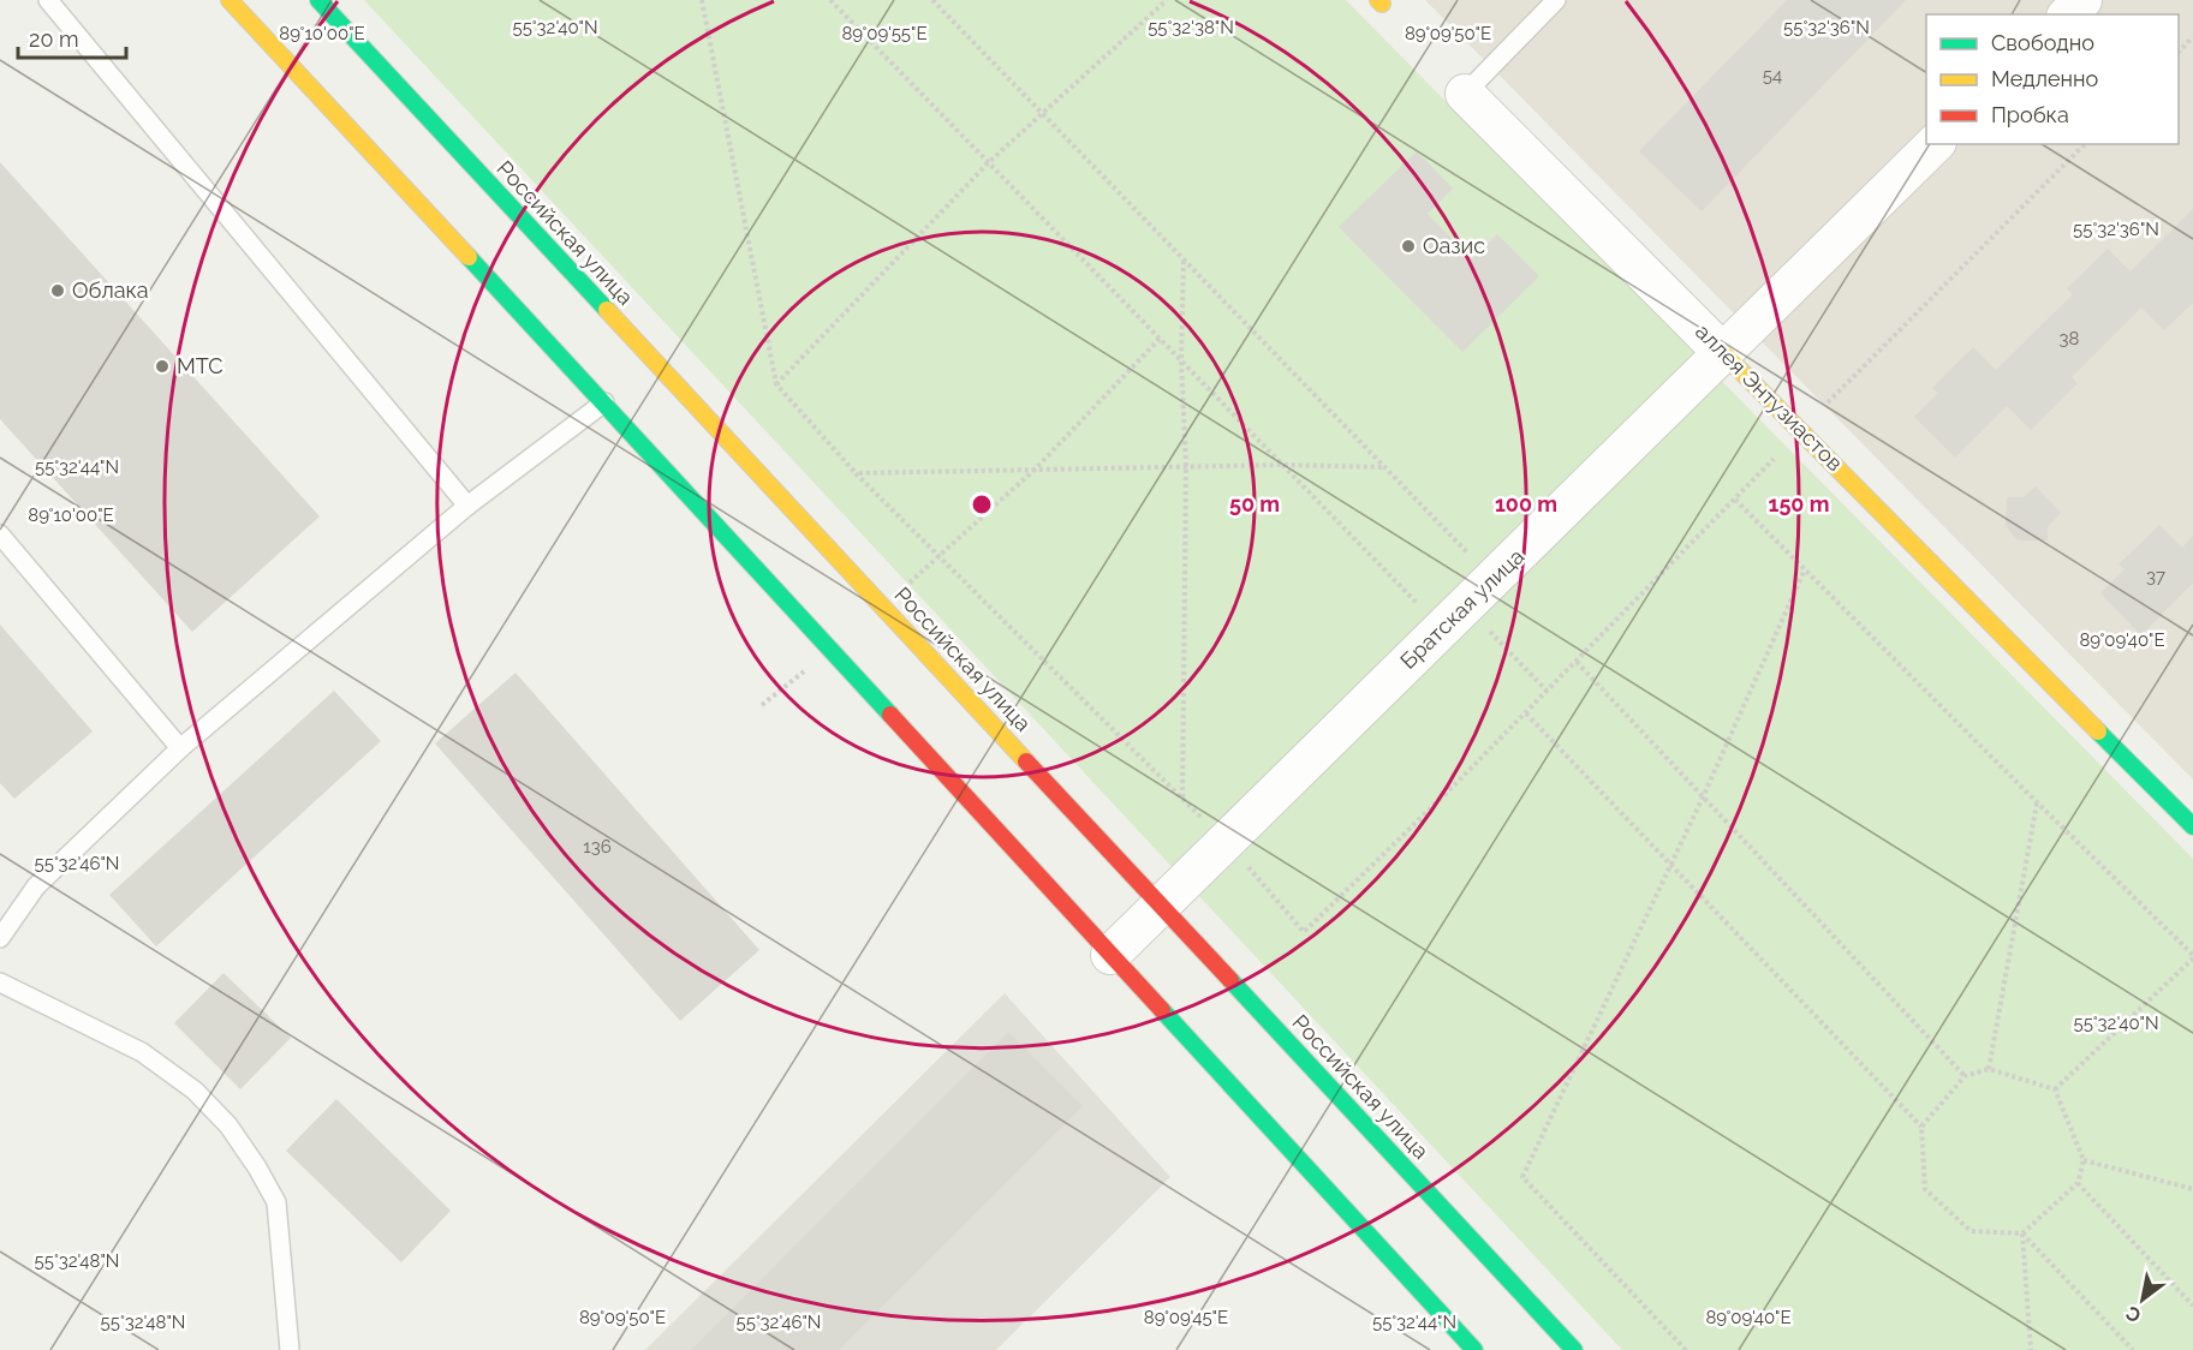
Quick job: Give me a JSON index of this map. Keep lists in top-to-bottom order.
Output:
{
  "streets": {
    "main road": ["Российская улица", "аллея Энтузиастов"],
    "street": ["Братская улица"]
  },
  "crossings": [
    ["Российская улица", "Братская улица"],
    ["аллея Энтузиастов", "Братская улица"]
  ],
  "places": ["Оазис", "Облака", "МТС"],
  "house_numbers": [
    "54",
    "38",
    "37",
    "136"
  ],
  "legend": ["Свободно", "Медленно", "Пробка"],
  "scale_bar": "20 m",
  "north": "bottom left",
  "coordinates": [
    "55°32'38\"N",
    "55°32'40\"N",
    "55°32'36\"N",
    "89°10'00\"E",
    "89°09'55\"E",
    "89°09'50\"E",
    "55°32'44\"N",
    "89°09'40\"E",
    "55°32'46\"N",
    "55°32'48\"N",
    "89°09'45\"E"
  ],
  "rings": ["50 m", "100 m", "150 m"]
}
